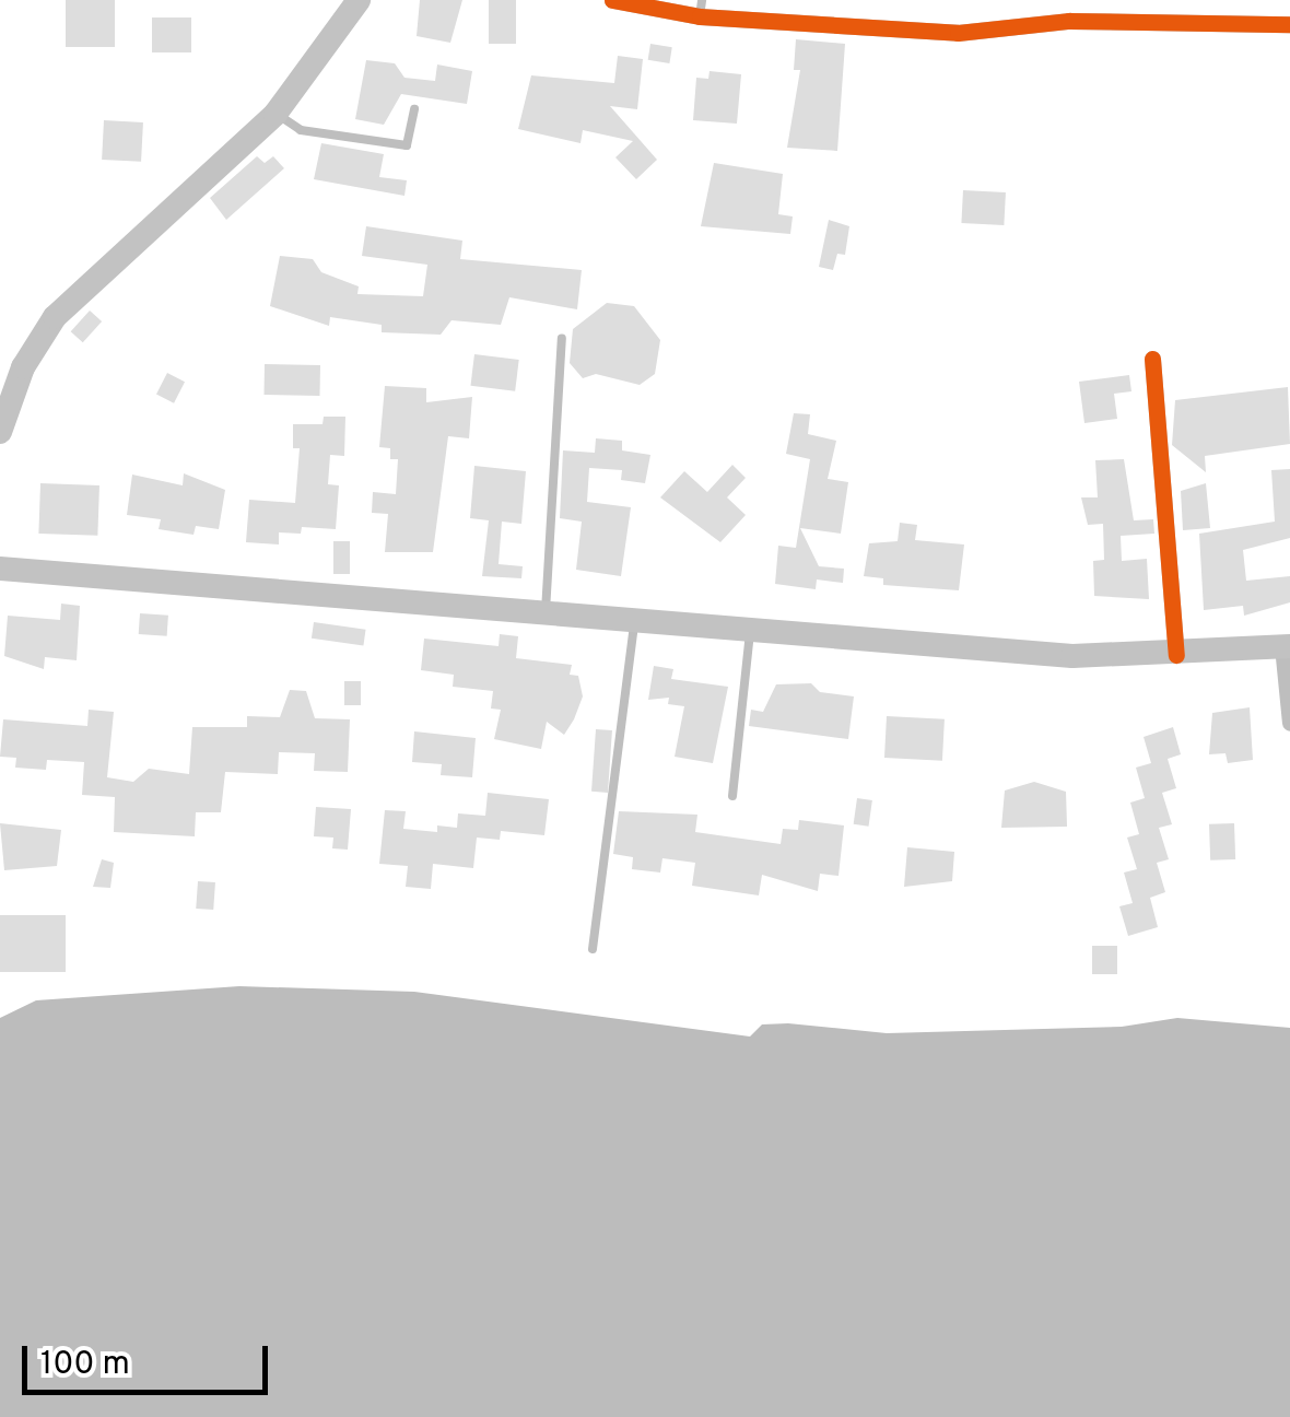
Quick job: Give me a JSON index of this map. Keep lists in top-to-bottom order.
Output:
{
  "scale_bar": "100 m"
}
